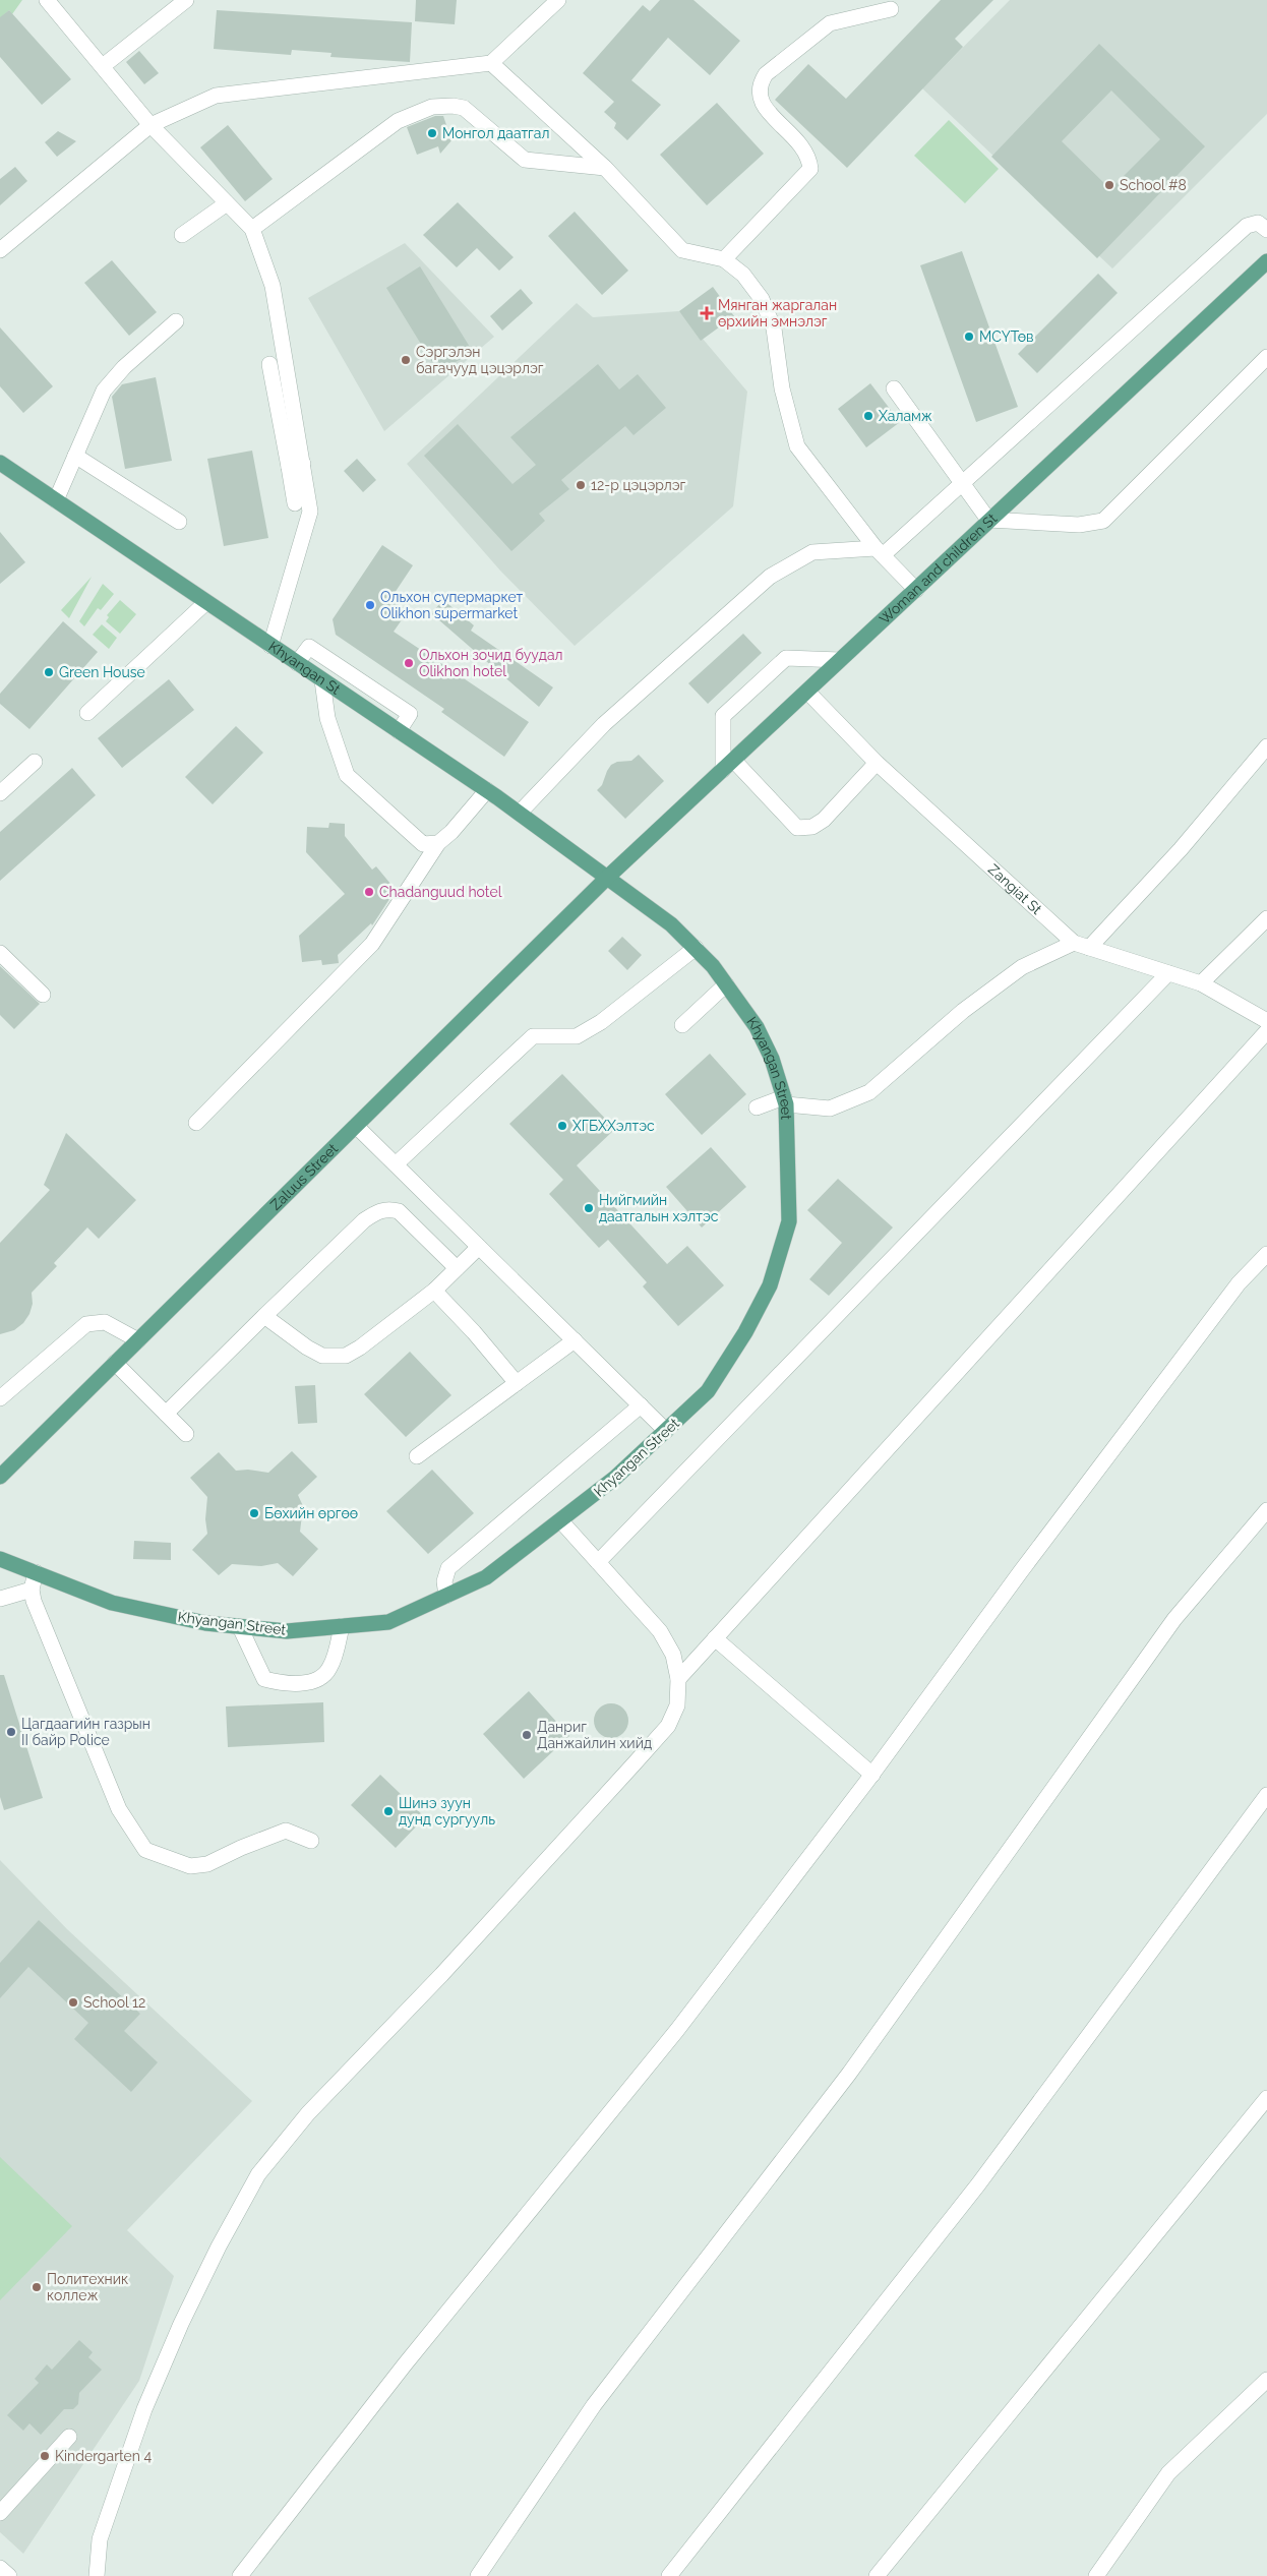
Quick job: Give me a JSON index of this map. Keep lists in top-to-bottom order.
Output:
{
  "streets": {
    "main road": [
      "Woman and children St",
      "Khyangan St",
      "Khyangan Street",
      "Zaluus Street"
    ],
    "street": ["Zangiat St"]
  },
  "crossings": [
    ["Woman and children St", "Khyangan St"],
    ["Woman and children St", "Zangiat St"],
    ["Woman and children St", "Khyangan Street"],
    ["Woman and children St", "Zaluus Street"],
    ["Khyangan St", "Khyangan Street"],
    ["Khyangan St", "Zaluus Street"],
    ["Khyangan Street", "Zaluus Street"]
  ],
  "places": {
    "other": [
      "Монгол даатгал",
      "School #8",
      "МСҮТөв",
      "Сэргэлэн багачууд цэцэрлэг",
      "Халамж",
      "12-р цэцэрлэг",
      "Ольхон супермаркет Olikhon supermarket",
      "Ольхон зочид буудал Olikhon hotel",
      "Green House",
      "Chadanguud hotel",
      "ХГБХХэлтэс",
      "Нийгмийн даатгалын хэлтэс",
      "Бөхийн өргөө",
      "Цагдаагийн газрын II байр Police",
      "Данриг Данжайлин хийд",
      "Шинэ зуун дунд сургууль",
      "School 12",
      "Политехник коллеж",
      "Kindergarten 4"
    ],
    "health": ["Мянган жаргалан өрхийн эмнэлэг"]
  }
}
